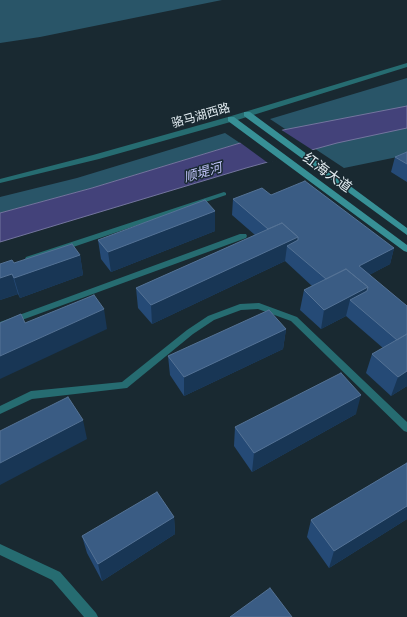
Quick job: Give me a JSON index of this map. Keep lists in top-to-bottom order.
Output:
{
  "streets": {
    "main road": ["红海大道"],
    "street": ["骆马湖西路"]
  },
  "crossings": [
    ["骆马湖西路", "红海大道"]
  ],
  "water": ["顺堤河"]
}
